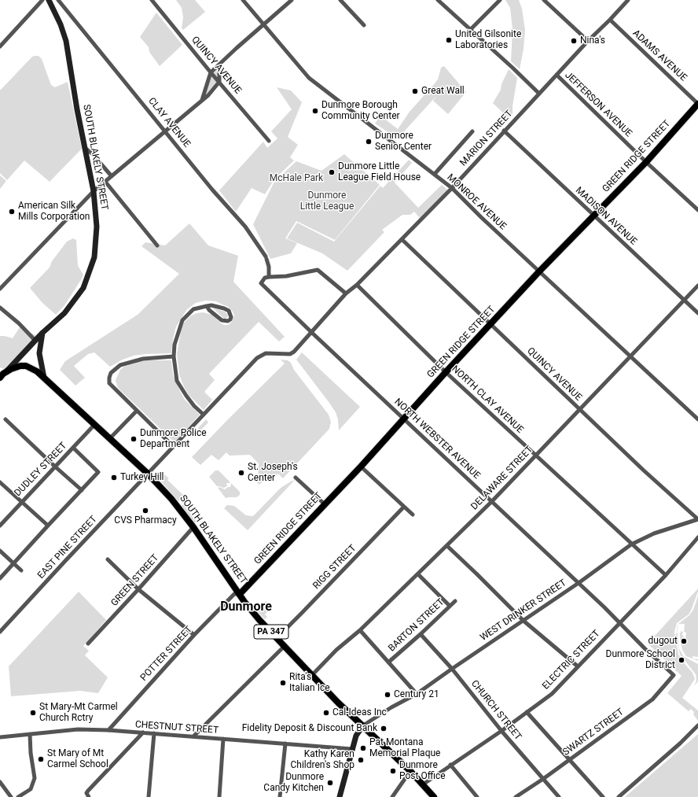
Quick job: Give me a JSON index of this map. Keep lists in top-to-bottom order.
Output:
{
  "streets": {
    "main road": ["GREEN RIDGE STREET", "SOUTH BLAKELY STREET", "PA 347"],
    "street": [
      "ADAMS AVENUE",
      "QUINCY AVENUE",
      "JEFFERSON AVENUE",
      "CLAY AVENUE",
      "MARION STREET",
      "MONROE AVENUE",
      "MADISON AVENUE",
      "NORTH CLAY AVENUE",
      "NORTH WEBSTER AVENUE",
      "DUDLEY STREET",
      "DELAWARE STREET",
      "EAST PINE STREET",
      "RIGG STREET",
      "GREEN STREET",
      "WEST DRINKER STREET",
      "BARTON STREET",
      "POTTER STREET",
      "ELECTRIC STREET",
      "CHURCH STREET",
      "CHESTNUT STREET",
      "SWARTZ STREET"
    ]
  },
  "crossings": [
    ["ADAMS AVENUE", "MARION STREET"],
    ["ADAMS AVENUE", "GREEN RIDGE STREET"],
    ["QUINCY AVENUE", "MARION STREET"],
    ["QUINCY AVENUE", "GREEN RIDGE STREET"],
    ["QUINCY AVENUE", "DELAWARE STREET"],
    ["QUINCY AVENUE", "WEST DRINKER STREET"],
    ["JEFFERSON AVENUE", "MARION STREET"],
    ["JEFFERSON AVENUE", "GREEN RIDGE STREET"],
    ["CLAY AVENUE", "NORTH WEBSTER AVENUE"],
    ["MARION STREET", "MONROE AVENUE"],
    ["MARION STREET", "MADISON AVENUE"],
    ["MARION STREET", "NORTH CLAY AVENUE"],
    ["MARION STREET", "NORTH WEBSTER AVENUE"],
    ["MARION STREET", "EAST PINE STREET"],
    ["GREEN RIDGE STREET", "SOUTH BLAKELY STREET"],
    ["GREEN RIDGE STREET", "MONROE AVENUE"],
    ["GREEN RIDGE STREET", "MADISON AVENUE"],
    ["GREEN RIDGE STREET", "NORTH CLAY AVENUE"],
    ["GREEN RIDGE STREET", "NORTH WEBSTER AVENUE"],
    ["GREEN RIDGE STREET", "POTTER STREET"],
    ["SOUTH BLAKELY STREET", "DUDLEY STREET"],
    ["SOUTH BLAKELY STREET", "DELAWARE STREET"],
    ["SOUTH BLAKELY STREET", "EAST PINE STREET"],
    ["SOUTH BLAKELY STREET", "RIGG STREET"],
    ["SOUTH BLAKELY STREET", "GREEN STREET"],
    ["SOUTH BLAKELY STREET", "WEST DRINKER STREET"],
    ["SOUTH BLAKELY STREET", "PA 347"],
    ["SOUTH BLAKELY STREET", "POTTER STREET"],
    ["MONROE AVENUE", "DELAWARE STREET"],
    ["MADISON AVENUE", "DELAWARE STREET"],
    ["NORTH CLAY AVENUE", "DELAWARE STREET"],
    ["NORTH CLAY AVENUE", "WEST DRINKER STREET"],
    ["NORTH CLAY AVENUE", "ELECTRIC STREET"],
    ["NORTH WEBSTER AVENUE", "DELAWARE STREET"],
    ["NORTH WEBSTER AVENUE", "WEST DRINKER STREET"],
    ["NORTH WEBSTER AVENUE", "ELECTRIC STREET"],
    ["NORTH WEBSTER AVENUE", "SWARTZ STREET"],
    ["WEST DRINKER STREET", "PA 347"],
    ["WEST DRINKER STREET", "CHURCH STREET"],
    ["BARTON STREET", "CHURCH STREET"],
    ["PA 347", "ELECTRIC STREET"],
    ["POTTER STREET", "CHESTNUT STREET"],
    ["ELECTRIC STREET", "CHURCH STREET"],
    ["CHURCH STREET", "SWARTZ STREET"]
  ],
  "districts": ["Dunmore"],
  "parks": ["McHale Park", "Dunmore Little League"],
  "places": [
    "United Gilsonite Laboratories",
    "Nina's",
    "Great Wall",
    "Dunmore Borough Community Center",
    "Dunmore Senior Center",
    "Dunmore Little League Field House",
    "American Silk Mills Corporation",
    "Dunmore Police Department",
    "St. Joseph's Center",
    "Turkey Hill",
    "CVS Pharmacy",
    "dugout",
    "Dunmore School District",
    "Rita's Italian Ice",
    "Century 21",
    "St Mary-Mt Carmel Church Rctry",
    "Cal-Ideas Inc",
    "Fidelity Deposit & Discount Bank",
    "Pat Montana Memorial Plaque",
    "St Mary of Mt Carmel School",
    "Kathy Karen Children's Shop",
    "Dunmore Post Office",
    "Dunmore Candy Kitchen"
  ]
}
